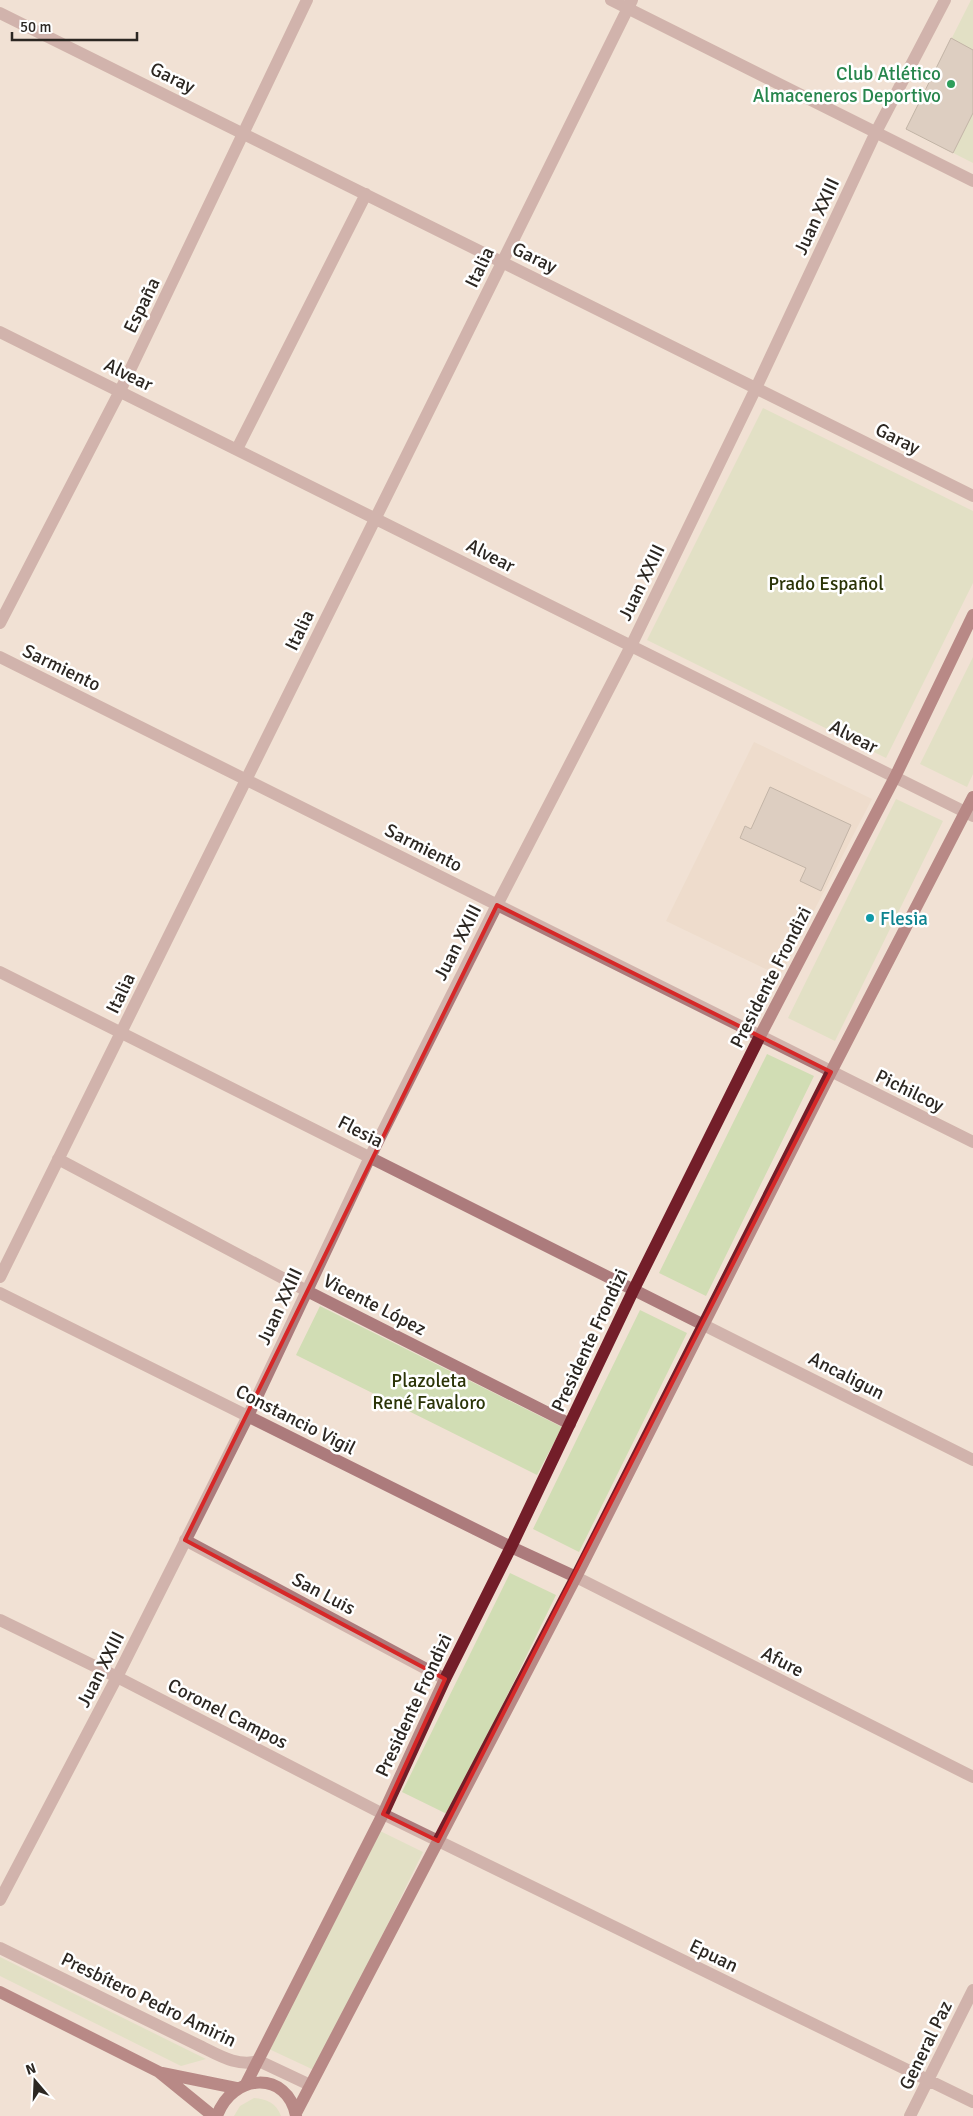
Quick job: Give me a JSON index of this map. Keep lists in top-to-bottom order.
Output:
{
  "streets": {
    "main road": ["Presidente Frondizi"],
    "street": [
      "Garay",
      "Juan XXIII",
      "Italia",
      "España",
      "Alvear",
      "Sarmiento",
      "Pichilcoy",
      "Flesia",
      "Vicente López",
      "Ancaligun",
      "Constancio Vigil",
      "San Luis",
      "Afure",
      "Coronel Campos",
      "Epuan",
      "Presbítero Pedro Amirin",
      "General Paz"
    ]
  },
  "crossings": [
    ["Garay", "Juan XXIII"],
    ["Garay", "Italia"],
    ["Garay", "España"],
    ["Juan XXIII", "Alvear"],
    ["Juan XXIII", "Sarmiento"],
    ["Juan XXIII", "Flesia"],
    ["Juan XXIII", "Vicente López"],
    ["Juan XXIII", "Constancio Vigil"],
    ["Juan XXIII", "San Luis"],
    ["Juan XXIII", "Coronel Campos"],
    ["Italia", "Alvear"],
    ["Italia", "Sarmiento"],
    ["Italia", "Flesia"],
    ["Italia", "Vicente López"],
    ["España", "Alvear"],
    ["Alvear", "Presidente Frondizi"],
    ["Sarmiento", "Presidente Frondizi"],
    ["Sarmiento", "Pichilcoy"],
    ["Presidente Frondizi", "Flesia"],
    ["Presidente Frondizi", "Vicente López"],
    ["Presidente Frondizi", "Constancio Vigil"],
    ["Presidente Frondizi", "San Luis"],
    ["Presidente Frondizi", "Coronel Campos"],
    ["Presidente Frondizi", "Presbítero Pedro Amirin"],
    ["Flesia", "Ancaligun"],
    ["Constancio Vigil", "Afure"],
    ["Coronel Campos", "Epuan"],
    ["Epuan", "General Paz"]
  ],
  "parks": ["Prado Español", "Plazoleta René Favaloro"],
  "places": ["Club Atlético Almaceneros Deportivo", "Flesia"],
  "scale_bar": "50 m",
  "north": "top"
}
